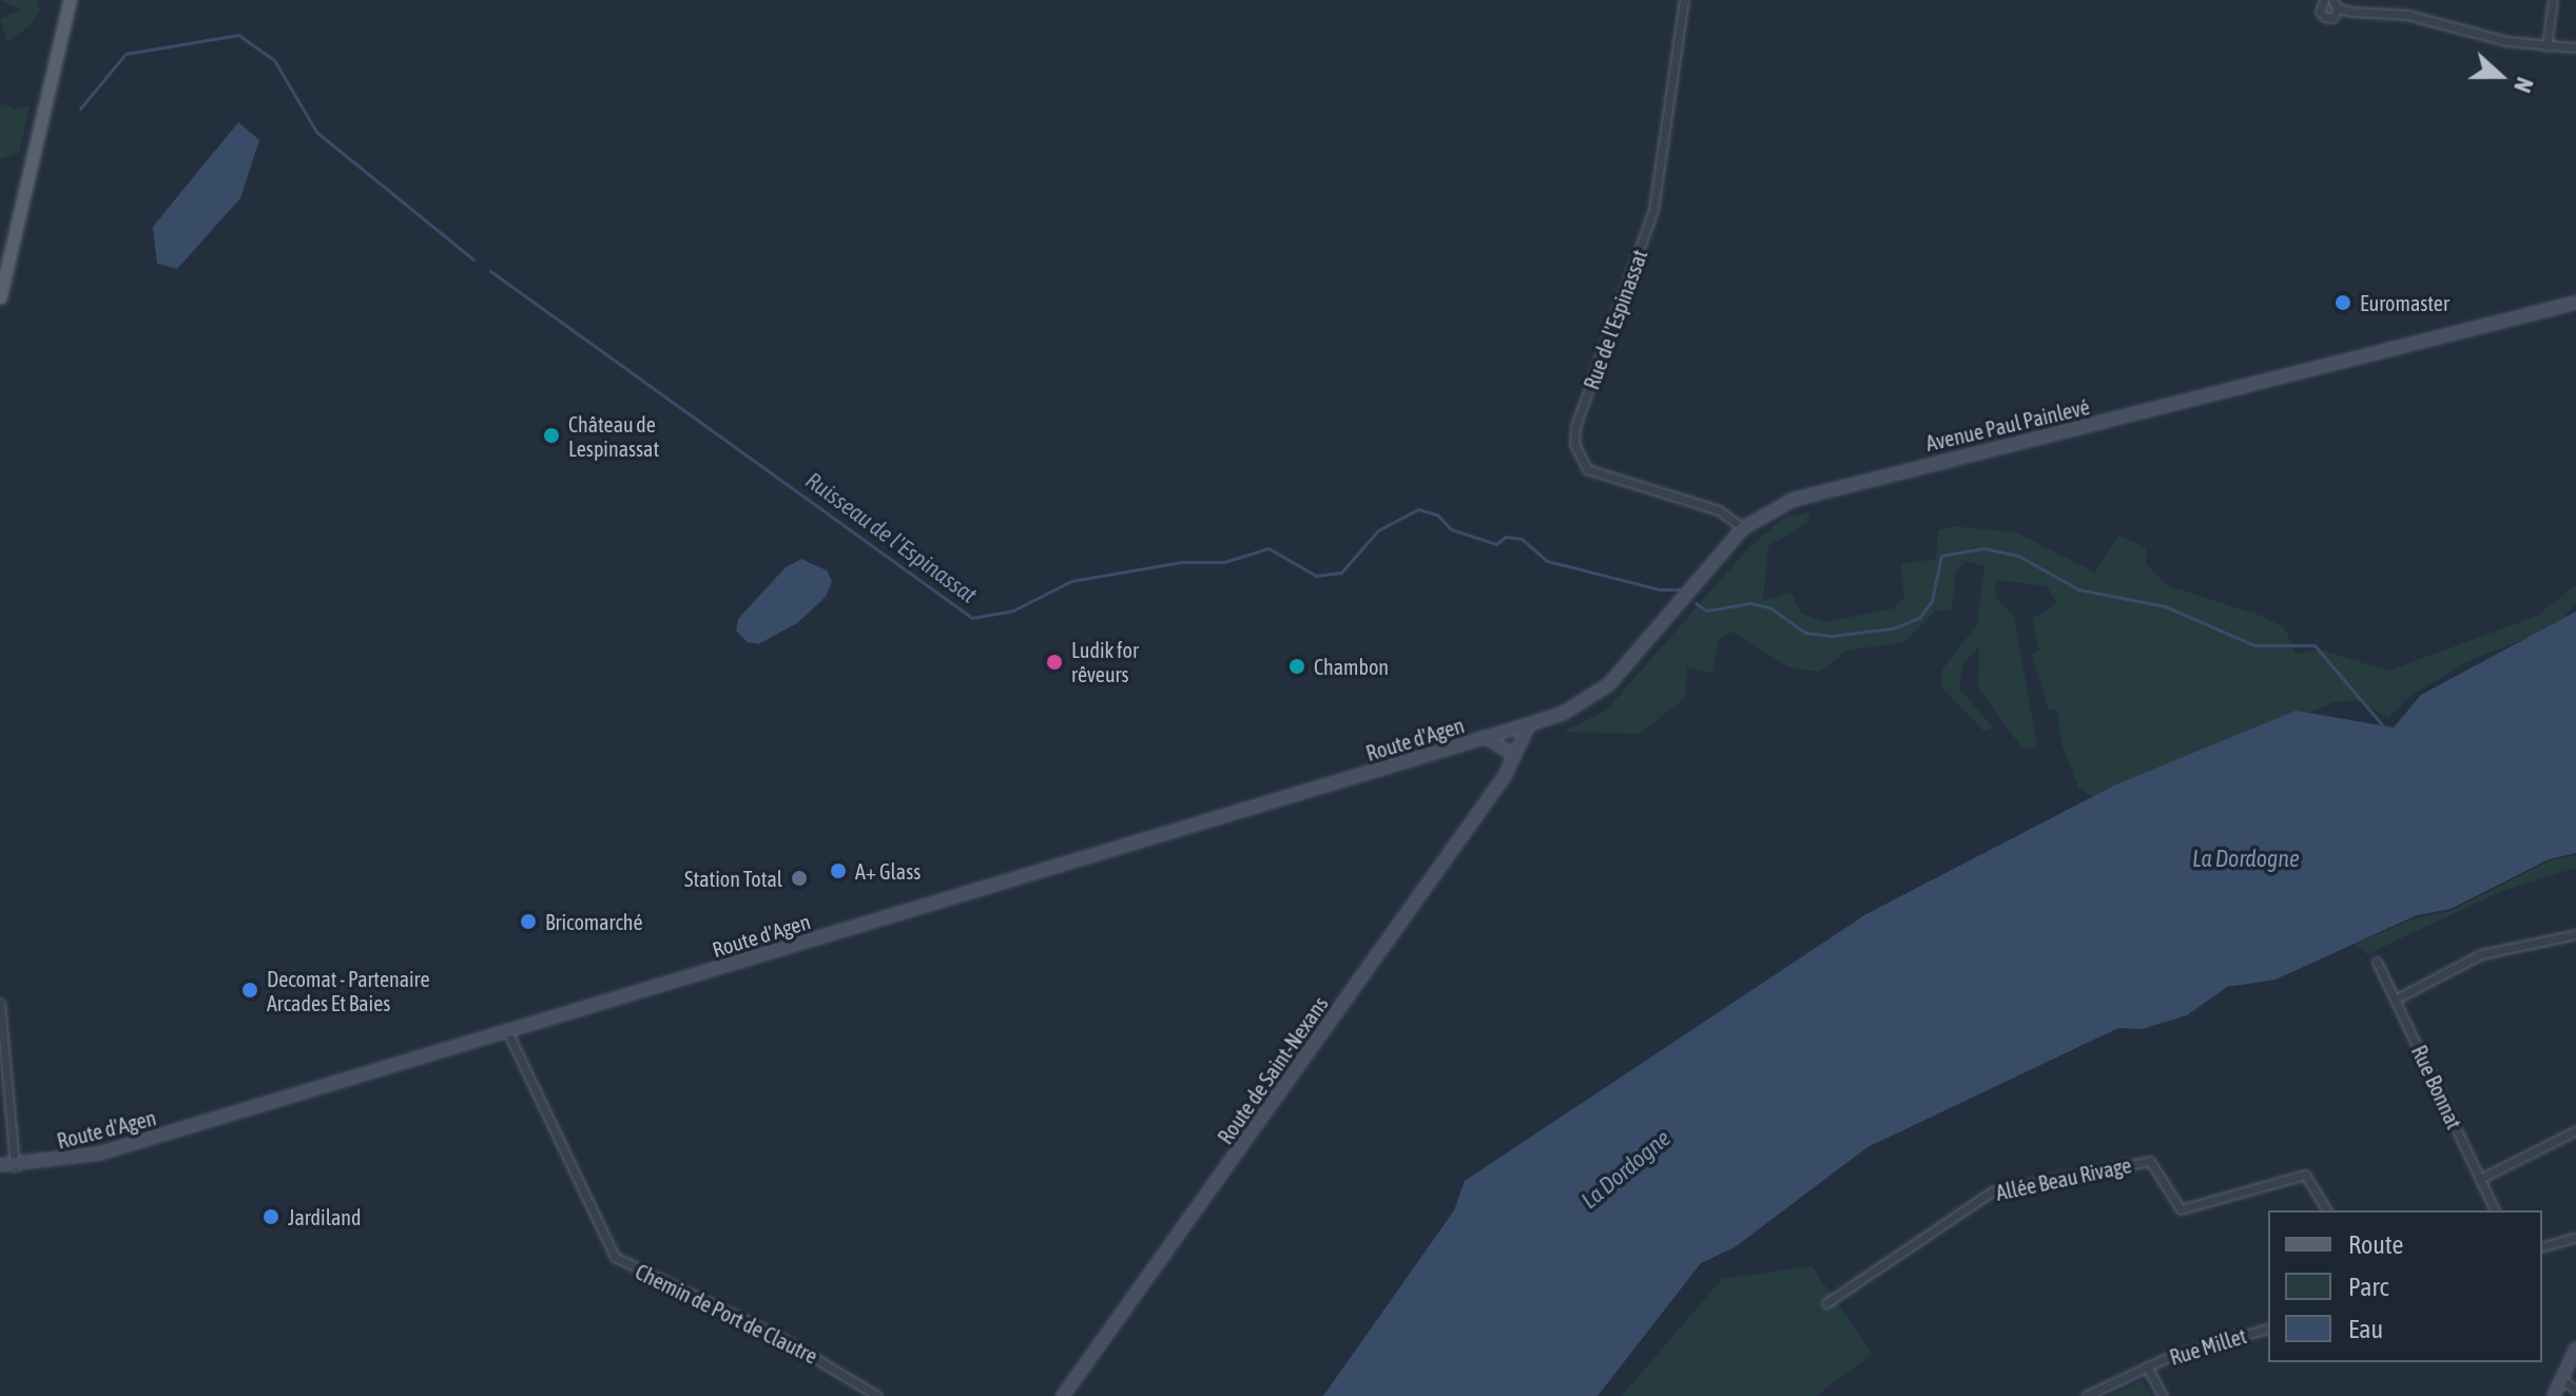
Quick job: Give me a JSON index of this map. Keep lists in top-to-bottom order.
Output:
{
  "streets": {
    "main road": ["Avenue Paul Painlevé", "Route d'Agen", "Route de Saint-Nexans"],
    "street": [
      "Rue de l'Espinassat",
      "Rue Bonnat",
      "Allée Beau Rivage",
      "Chemin de Port de Clautre",
      "Rue Millet"
    ]
  },
  "crossings": [
    ["Rue de l'Espinassat", "Avenue Paul Painlevé"],
    ["Avenue Paul Painlevé", "Route d'Agen"],
    ["Avenue Paul Painlevé", "Route de Saint-Nexans"],
    ["Route d'Agen", "Route de Saint-Nexans"],
    ["Route d'Agen", "Chemin de Port de Clautre"]
  ],
  "water": ["Ruisseau de l'Espinassat", "La Dordogne"],
  "places": [
    "Euromaster",
    "Château de Lespinassat",
    "Ludik for rêveurs",
    "Chambon",
    "A+ Glass",
    "Station Total",
    "Bricomarché",
    "Decomat - Partenaire Arcades Et Baies",
    "Jardiland"
  ],
  "legend": ["Route", "Parc", "Eau"],
  "north": "right"
}
